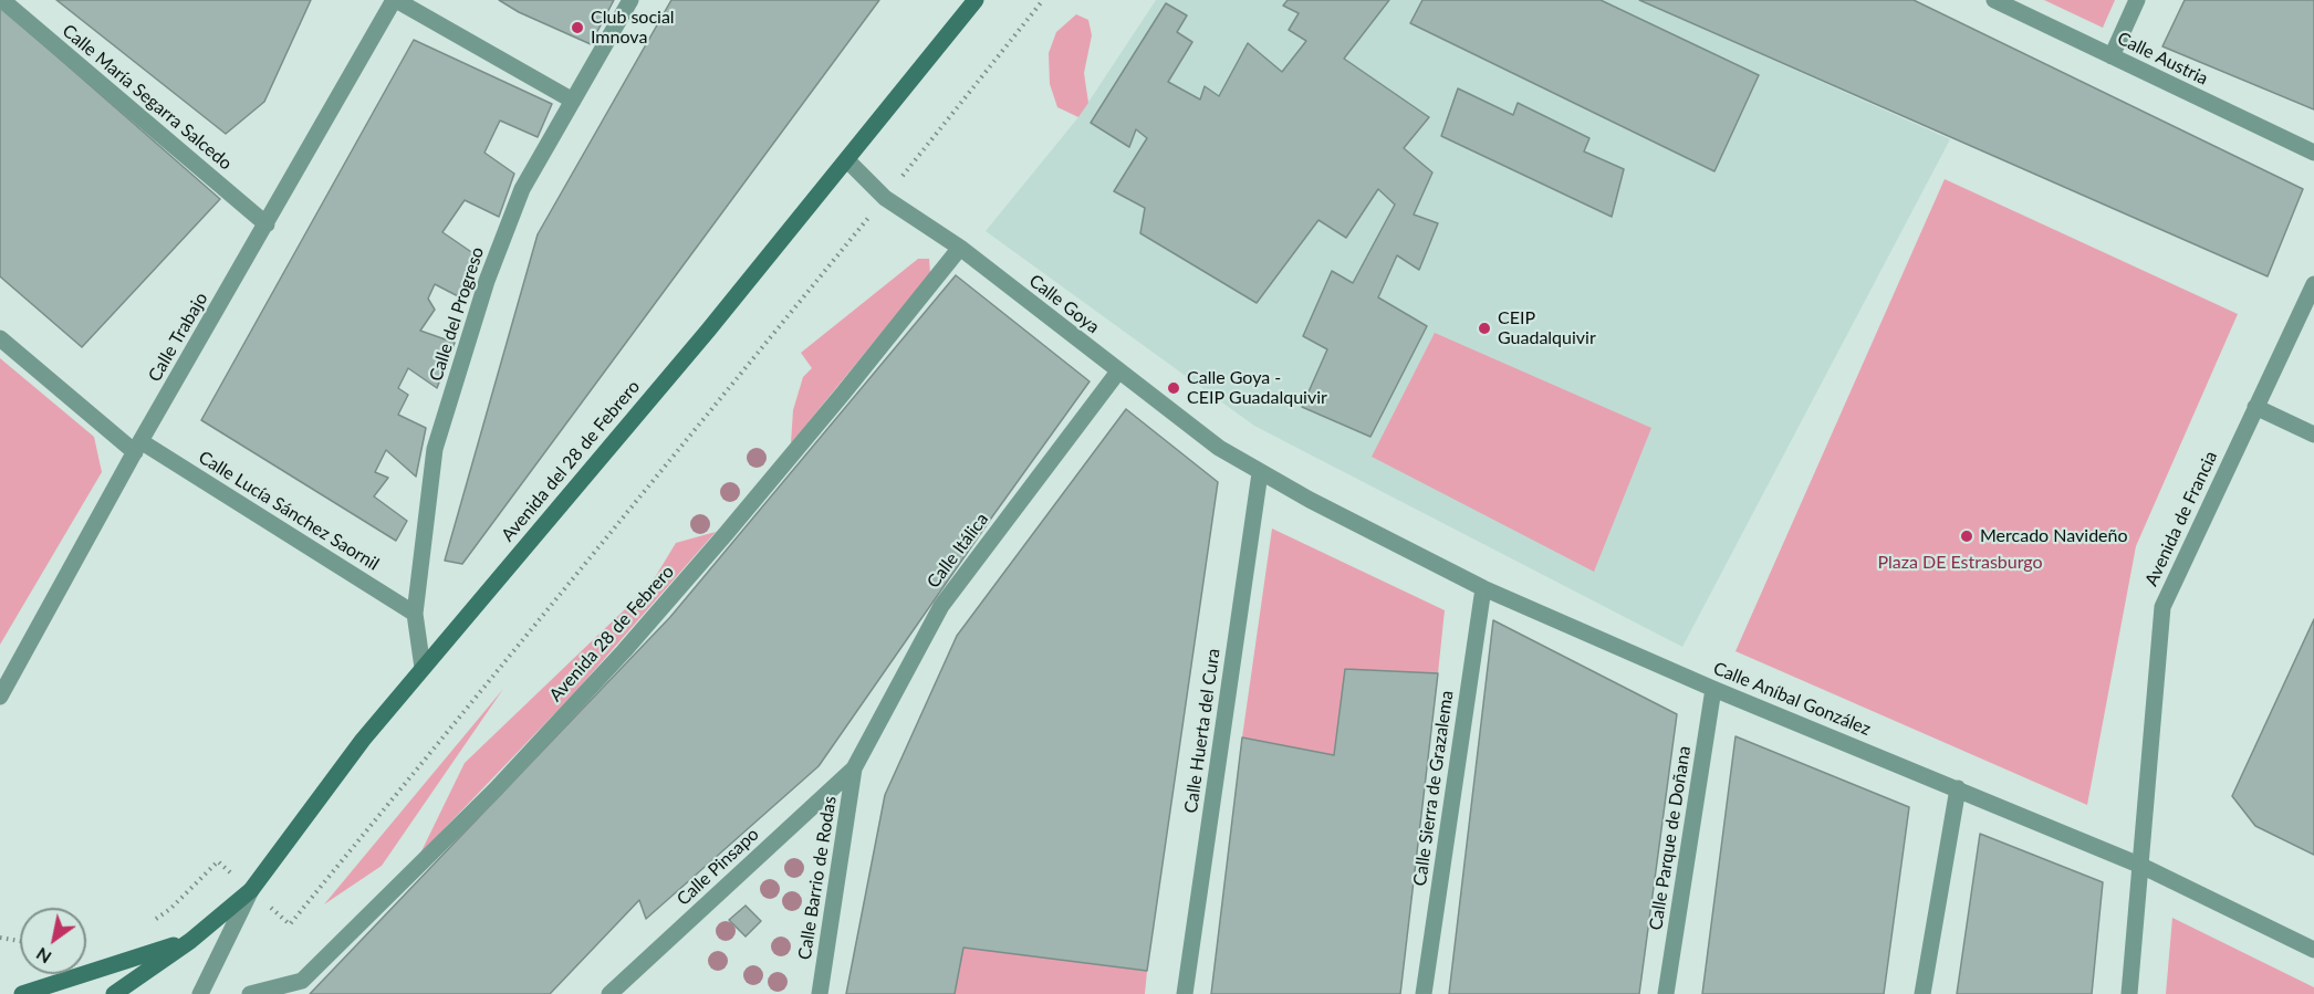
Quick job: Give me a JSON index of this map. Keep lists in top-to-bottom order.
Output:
{
  "streets": {
    "main road": ["Avenida del 28 de Febrero"],
    "street": [
      "Calle Austria",
      "Calle María Segarra Salcedo",
      "Calle Goya",
      "Calle del Progreso",
      "Calle Trabajo",
      "Calle Lucía Sánchez Saornil",
      "Avenida de Francia",
      "Calle Itálica",
      "Avenida 28 de Febrero",
      "Calle Aníbal González",
      "Calle Huerta del Cura",
      "Calle Sierra de Grazalema",
      "Calle Parque de Doñana",
      "Calle Pinsapo",
      "Calle Barrio de Rodas"
    ]
  },
  "crossings": [
    ["Calle María Segarra Salcedo", "Calle Trabajo"],
    ["Calle Goya", "Avenida del 28 de Febrero"],
    ["Calle Goya", "Calle Itálica"],
    ["Calle Goya", "Avenida 28 de Febrero"],
    ["Calle Goya", "Calle Aníbal González"],
    ["Calle Goya", "Calle Huerta del Cura"],
    ["Calle del Progreso", "Avenida del 28 de Febrero"],
    ["Calle del Progreso", "Calle Lucía Sánchez Saornil"],
    ["Calle Trabajo", "Calle Lucía Sánchez Saornil"],
    ["Avenida de Francia", "Calle Aníbal González"],
    ["Calle Itálica", "Calle Pinsapo"],
    ["Calle Itálica", "Calle Barrio de Rodas"],
    ["Calle Aníbal González", "Calle Huerta del Cura"],
    ["Calle Aníbal González", "Calle Sierra de Grazalema"],
    ["Calle Aníbal González", "Calle Parque de Doñana"],
    ["Calle Pinsapo", "Calle Barrio de Rodas"]
  ],
  "parks": ["Plaza DE Estrasburgo"],
  "places": [
    "Club social Imnova",
    "CEIP Guadalquivir",
    "Calle Goya - CEIP Guadalquivir",
    "Mercado Navideño"
  ],
  "north": "bottom left"
}
